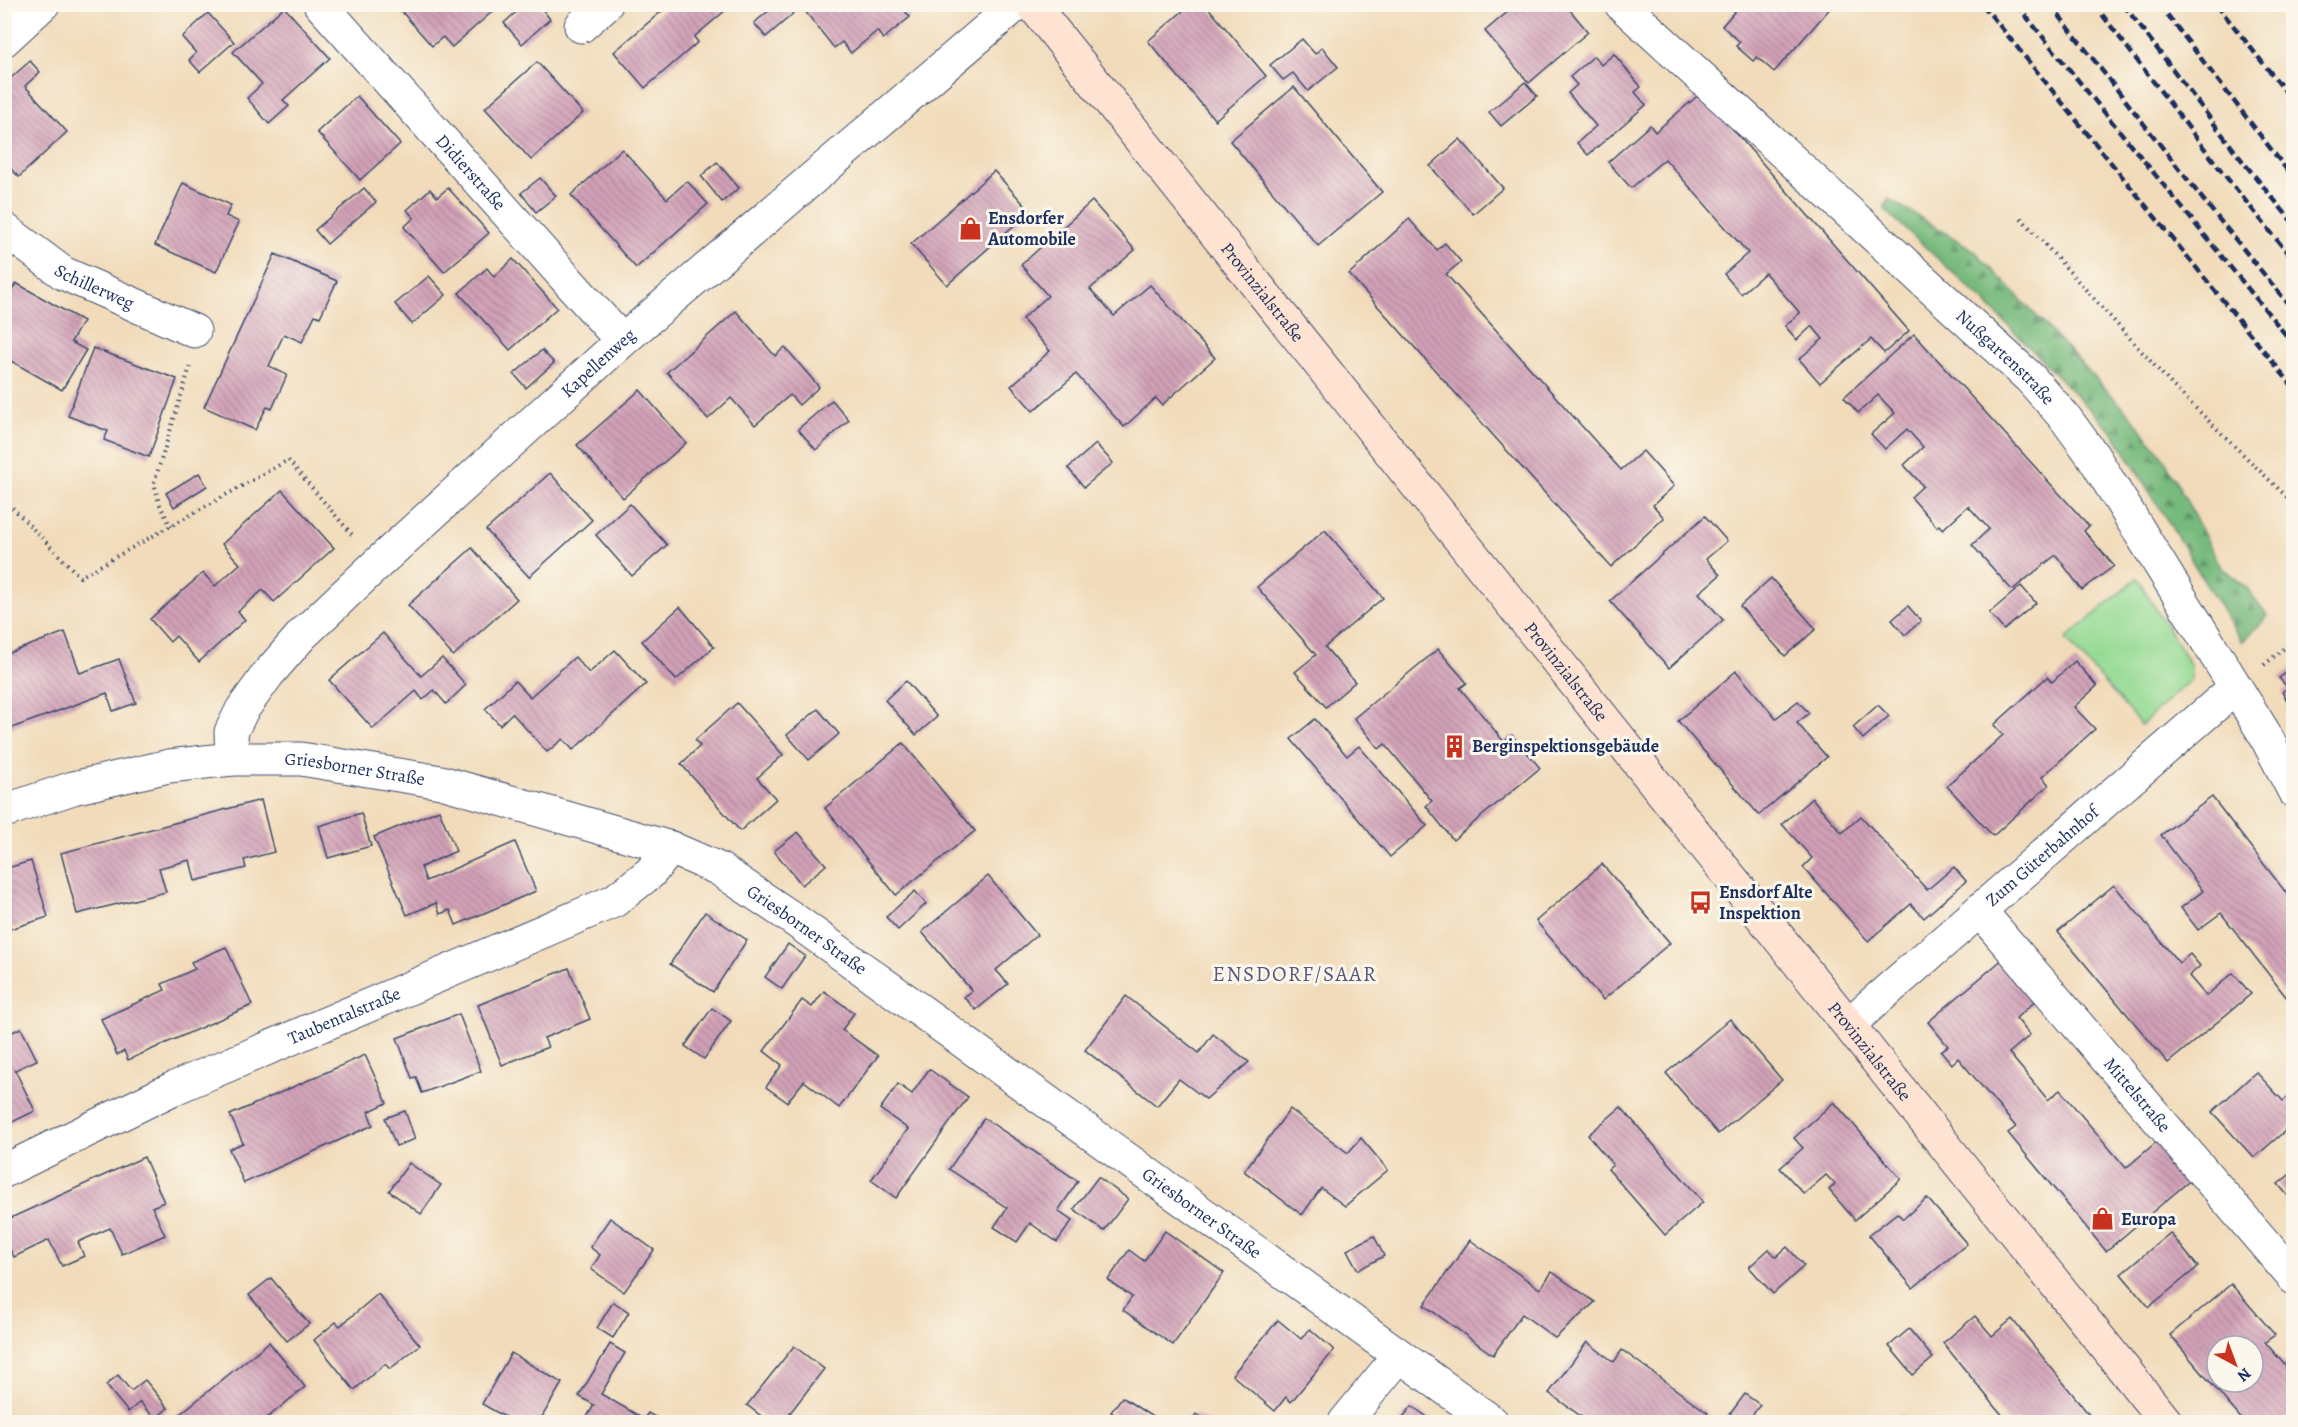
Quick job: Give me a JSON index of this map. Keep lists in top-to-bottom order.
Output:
{
  "streets": {
    "main road": ["Provinzialstraße"],
    "street": [
      "Didierstraße",
      "Schillerweg",
      "Nußgartenstraße",
      "Kapellenweg",
      "Griesborner Straße",
      "Zum Güterbahnhof",
      "Taubentalstraße",
      "Mittelstraße"
    ]
  },
  "crossings": [
    ["Didierstraße", "Kapellenweg"],
    ["Provinzialstraße", "Zum Güterbahnhof"],
    ["Nußgartenstraße", "Zum Güterbahnhof"],
    ["Kapellenweg", "Griesborner Straße"],
    ["Griesborner Straße", "Taubentalstraße"],
    ["Zum Güterbahnhof", "Mittelstraße"]
  ],
  "districts": ["ENSDORF/SAAR"],
  "places": {
    "shop": ["Ensdorfer Automobile", "Europa"],
    "building": ["Berginspektionsgebäude"],
    "bus stop": ["Ensdorf Alte Inspektion"]
  },
  "north": "bottom right"
}
